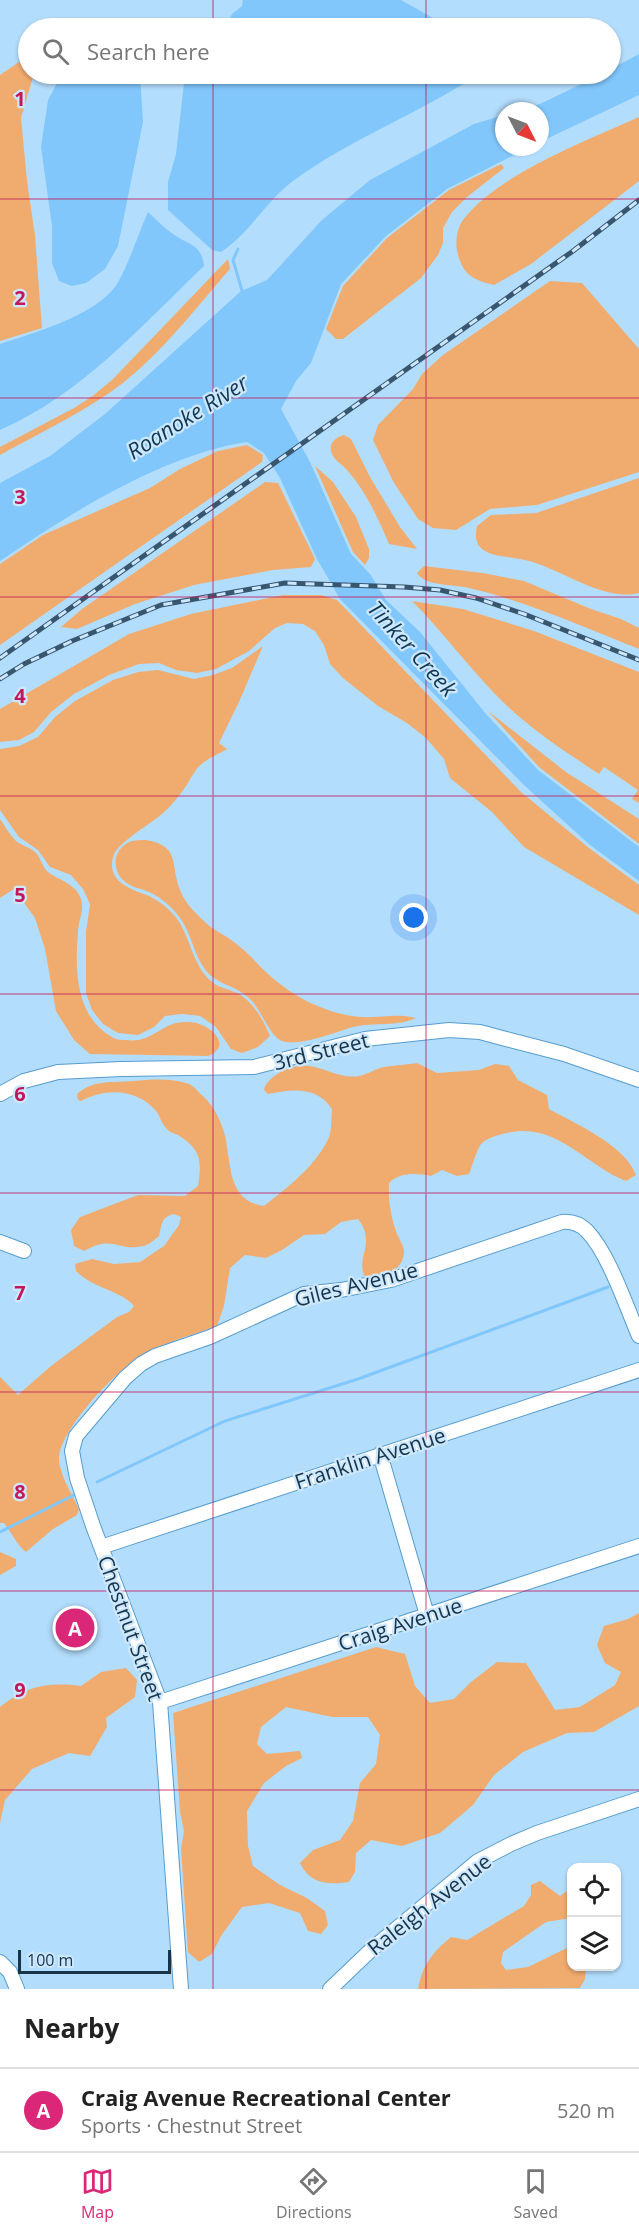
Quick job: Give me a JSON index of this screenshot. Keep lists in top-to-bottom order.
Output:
{
  "streets": {
    "street": [
      "3rd Street",
      "Giles Avenue",
      "Franklin Avenue",
      "Craig Avenue",
      "Chestnut Street",
      "Raleigh Avenue"
    ]
  },
  "crossings": [
    ["Giles Avenue", "Chestnut Street"],
    ["Franklin Avenue", "Chestnut Street"],
    ["Craig Avenue", "Chestnut Street"]
  ],
  "water": ["Roanoke River", "Tinker Creek"],
  "scale_bar": "100 m",
  "north": "bottom right",
  "page": {
    "search": "Search here",
    "pins": "A",
    "scale": "100 m",
    "heading": "Nearby",
    "list": [
      {
        "mark": "A",
        "name": "Craig Avenue Recreational Center",
        "note": "Sports · Chestnut Street",
        "value": "520 m"
      }
    ],
    "nav": ["Map", "Directions", "Saved"]
  },
  "grid": {
    "rows": [
      "1",
      "2",
      "3",
      "4",
      "5",
      "6",
      "7",
      "8",
      "9"
    ]
  }
}
